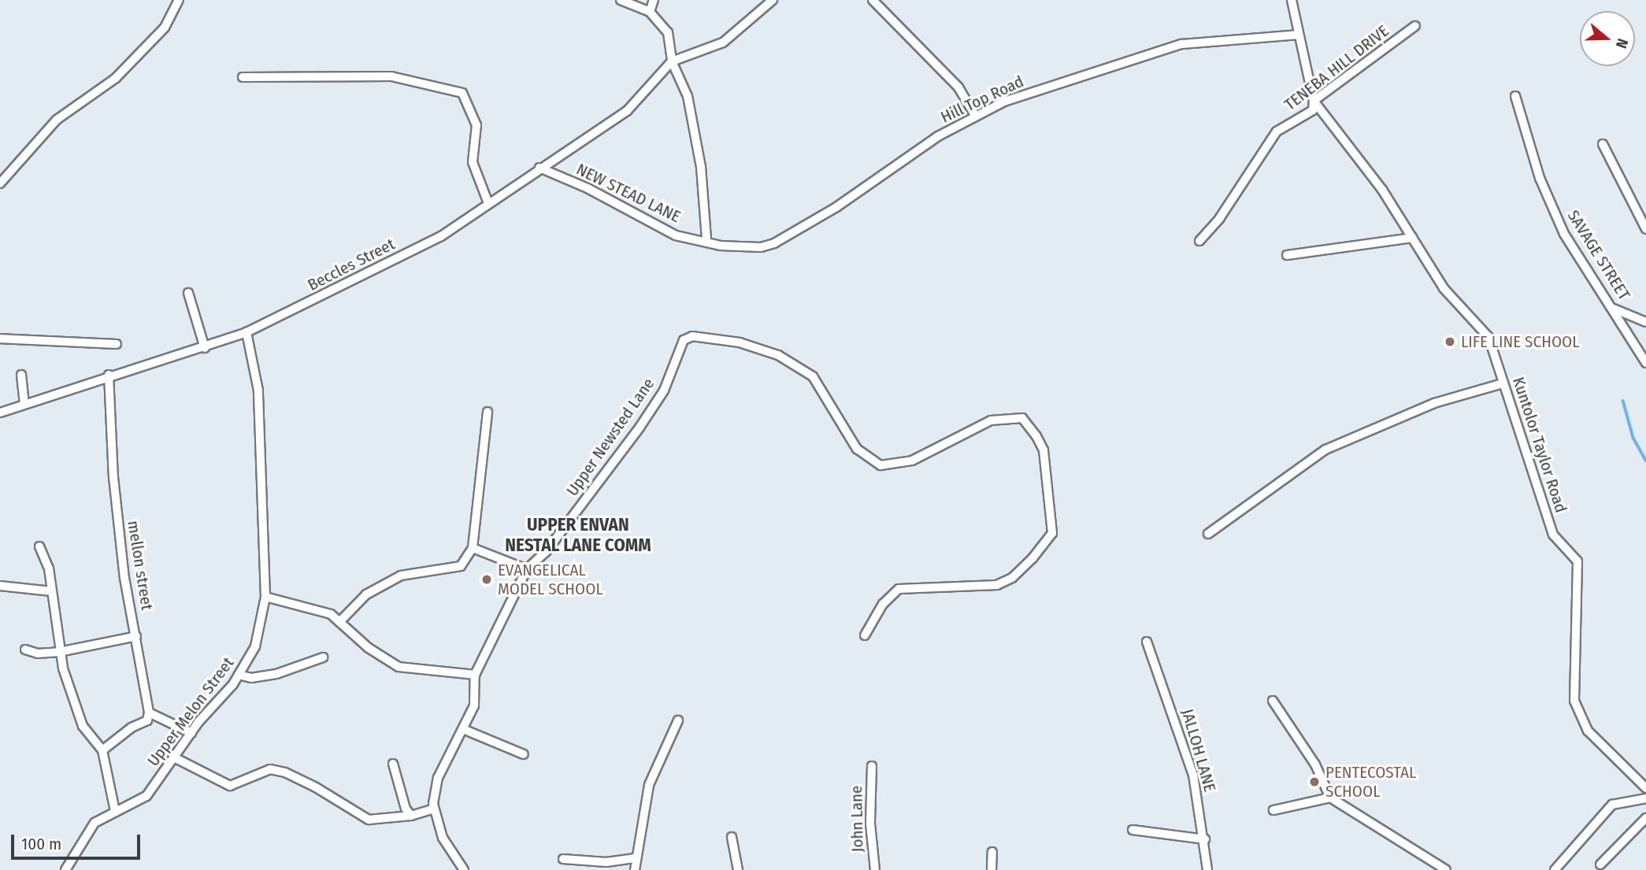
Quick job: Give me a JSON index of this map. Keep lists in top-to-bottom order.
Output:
{
  "streets": {
    "street": [
      "TENEBA HILL DRIVE",
      "Hill Top Road",
      "NEW STEAD LANE",
      "SAVAGE STREET",
      "Beccles Street",
      "Upper Newsted Lane",
      "Kuntolor Taylor Road",
      "mellon street",
      "Upper Melon Street",
      "JALLOH LANE",
      "John Lane"
    ]
  },
  "crossings": [
    ["TENEBA HILL DRIVE", "Kuntolor Taylor Road"],
    ["Hill Top Road", "NEW STEAD LANE"],
    ["NEW STEAD LANE", "Beccles Street"],
    ["Beccles Street", "mellon street"],
    ["Beccles Street", "Upper Melon Street"]
  ],
  "districts": ["UPPER ENVAN NESTAL LANE COMM"],
  "places": ["LIFE LINE SCHOOL", "EVANGELICAL MODEL SCHOOL", "PENTECOSTAL SCHOOL"],
  "scale_bar": "100 m",
  "north": "right"
}
